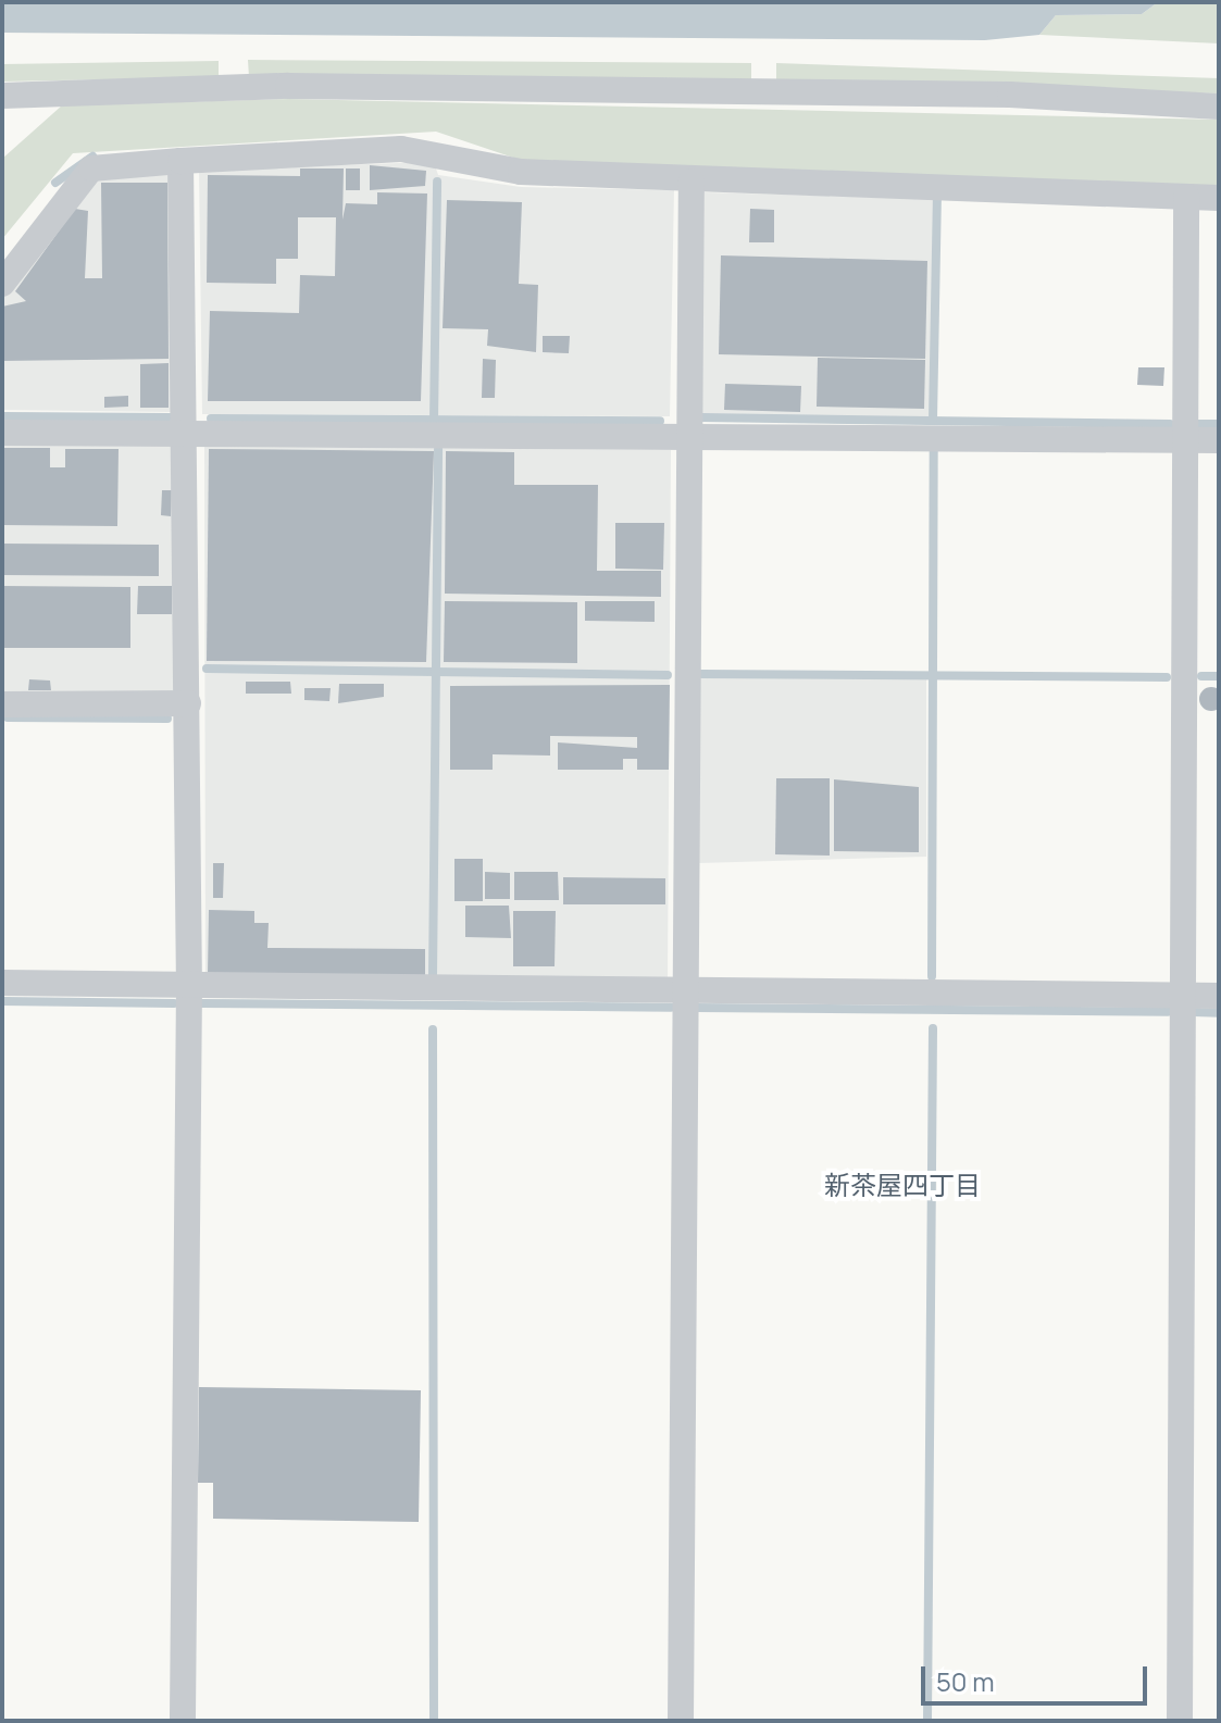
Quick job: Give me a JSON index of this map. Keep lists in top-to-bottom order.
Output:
{
  "districts": ["新茶屋四丁目"],
  "scale_bar": "50 m"
}
